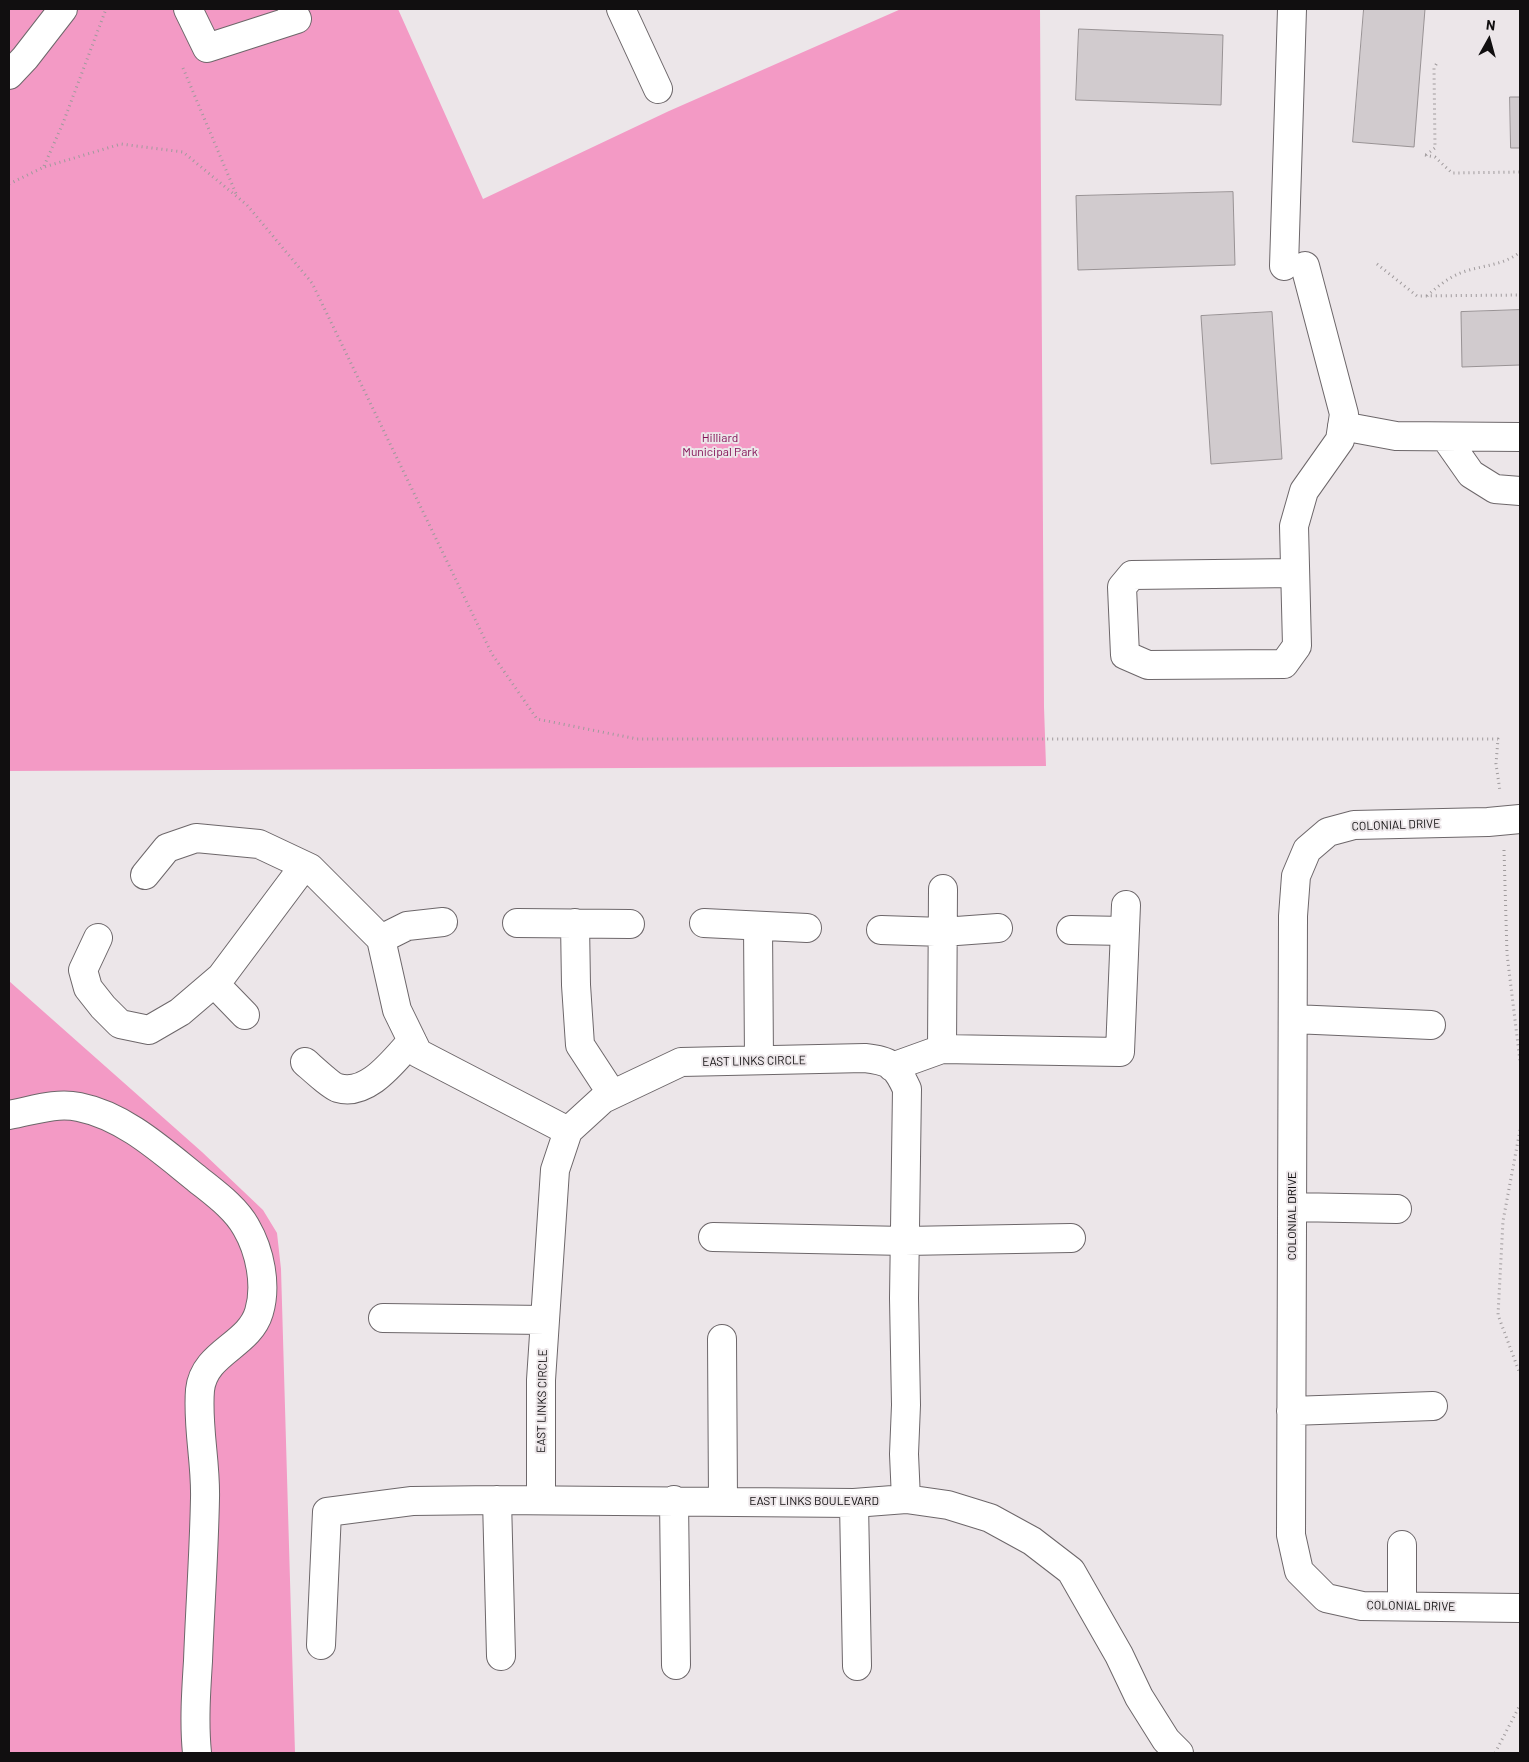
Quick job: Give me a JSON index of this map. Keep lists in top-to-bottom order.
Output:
{
  "streets": {
    "street": ["COLONIAL DRIVE", "EAST LINKS CIRCLE", "EAST LINKS BOULEVARD"]
  },
  "crossings": [
    ["EAST LINKS CIRCLE", "EAST LINKS BOULEVARD"]
  ],
  "parks": ["Hilliard Municipal Park"],
  "north": "top"
}
